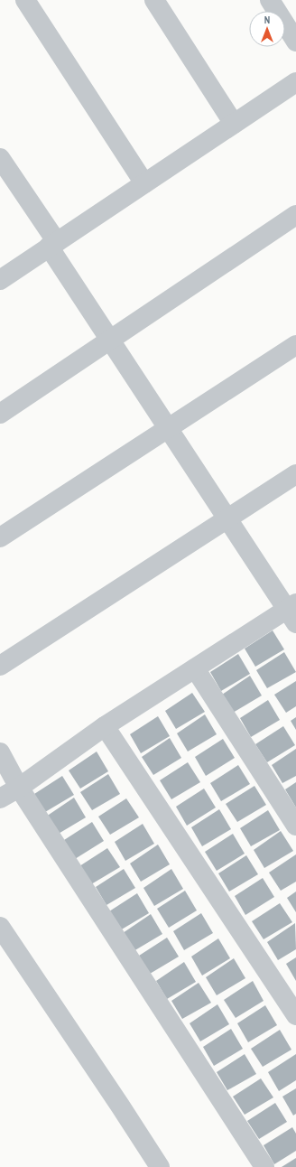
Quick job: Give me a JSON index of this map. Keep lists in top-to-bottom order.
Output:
{
  "north": "top"
}
